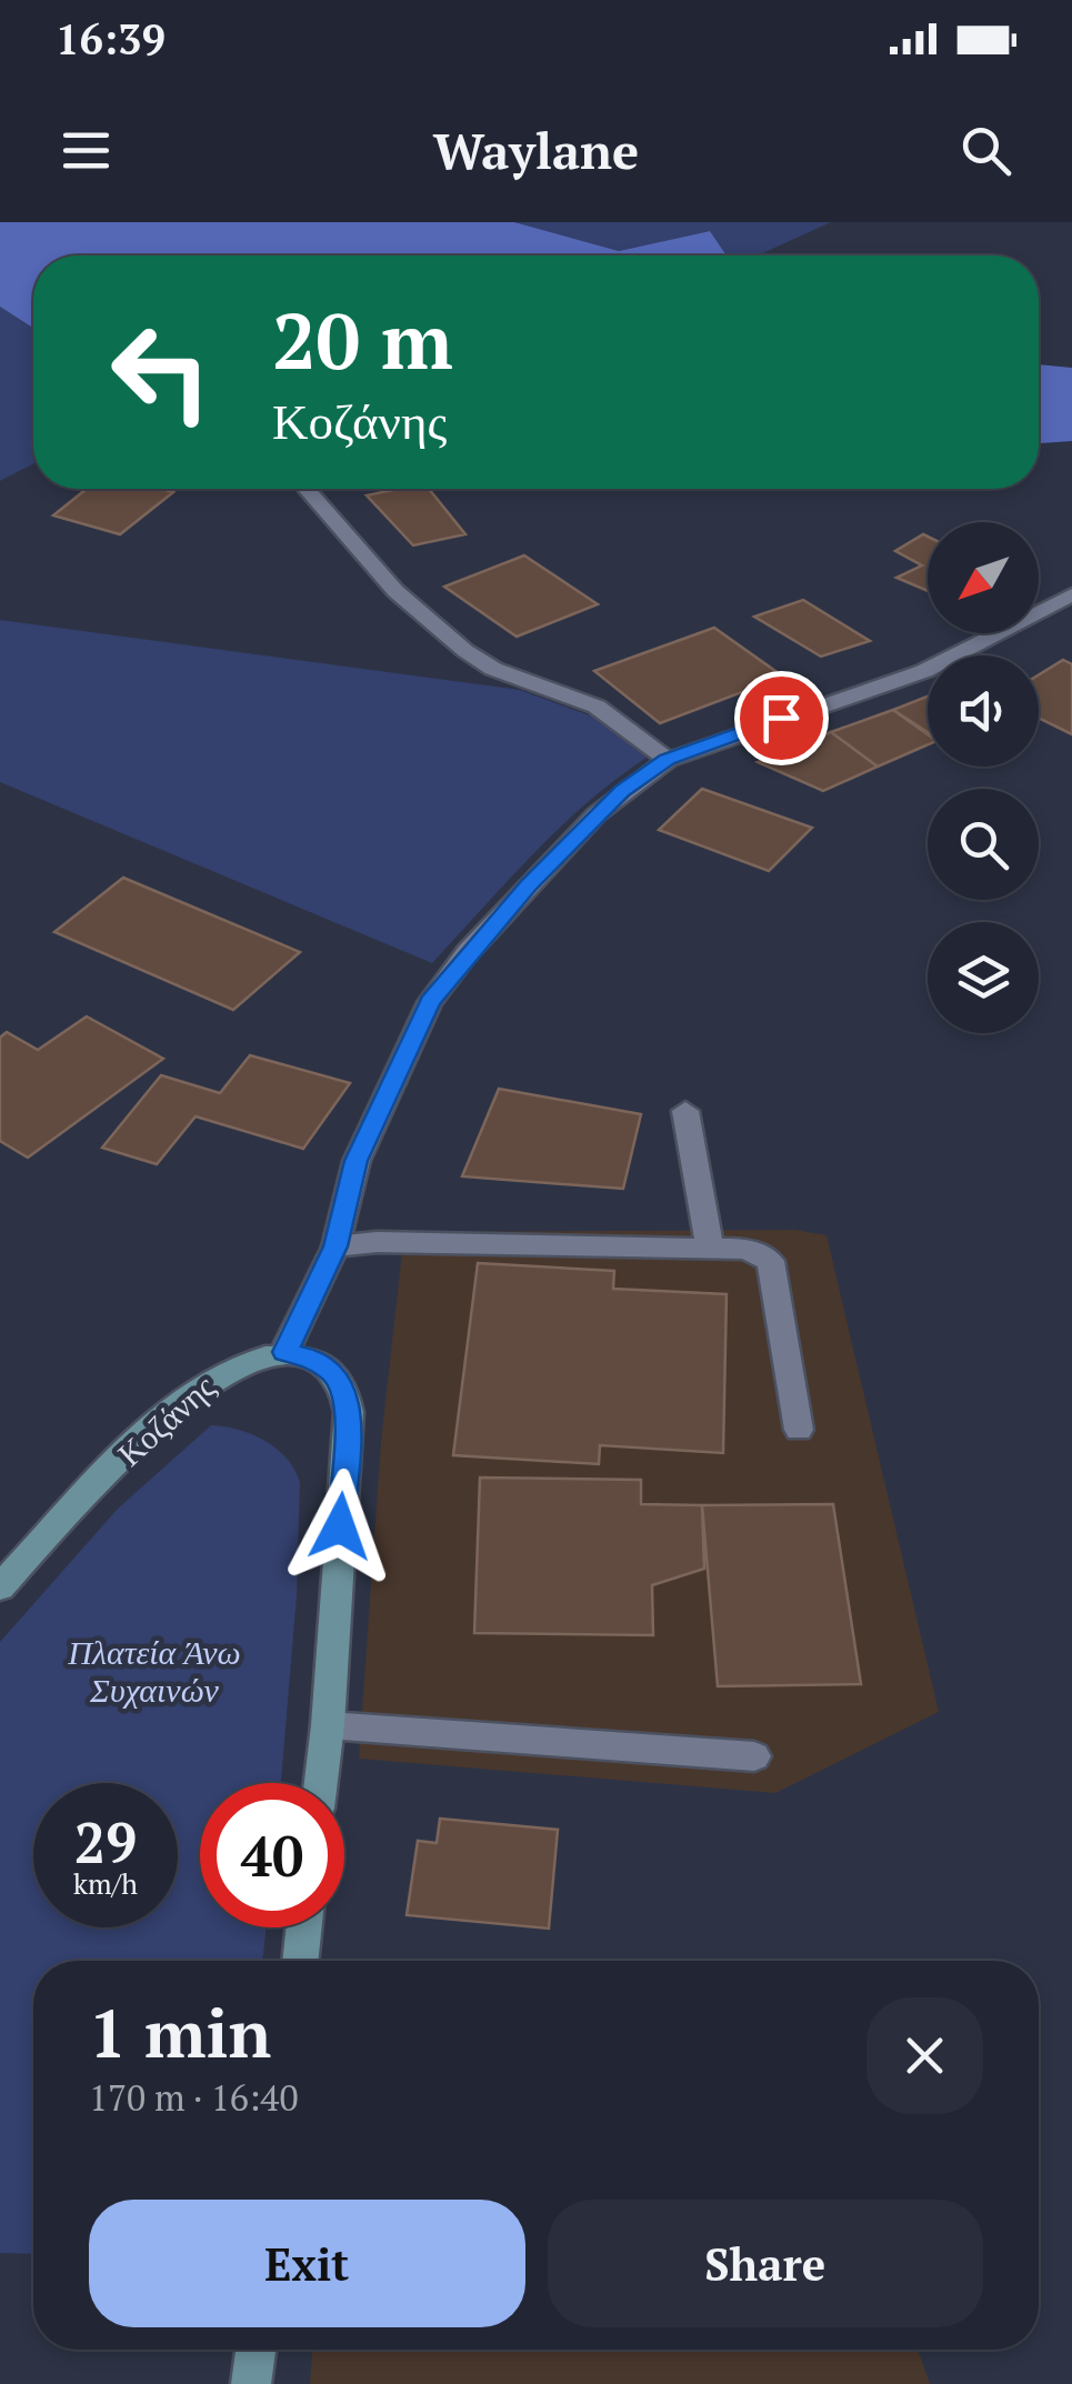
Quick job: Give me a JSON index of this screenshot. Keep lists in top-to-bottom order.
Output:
{
  "streets": {
    "street": ["Κοζάνης"]
  },
  "parks": ["Πλατεία Άνω Συχαινών"],
  "north": "bottom left",
  "page": {
    "status": "16:39",
    "header": "Waylane",
    "turn": ["20 m", "Κοζάνης"],
    "speed": "29 km/h",
    "limit": "40",
    "heading": ["1 min", "170 m · 16:40"],
    "buttons": ["Exit", "Share"]
  }
}
